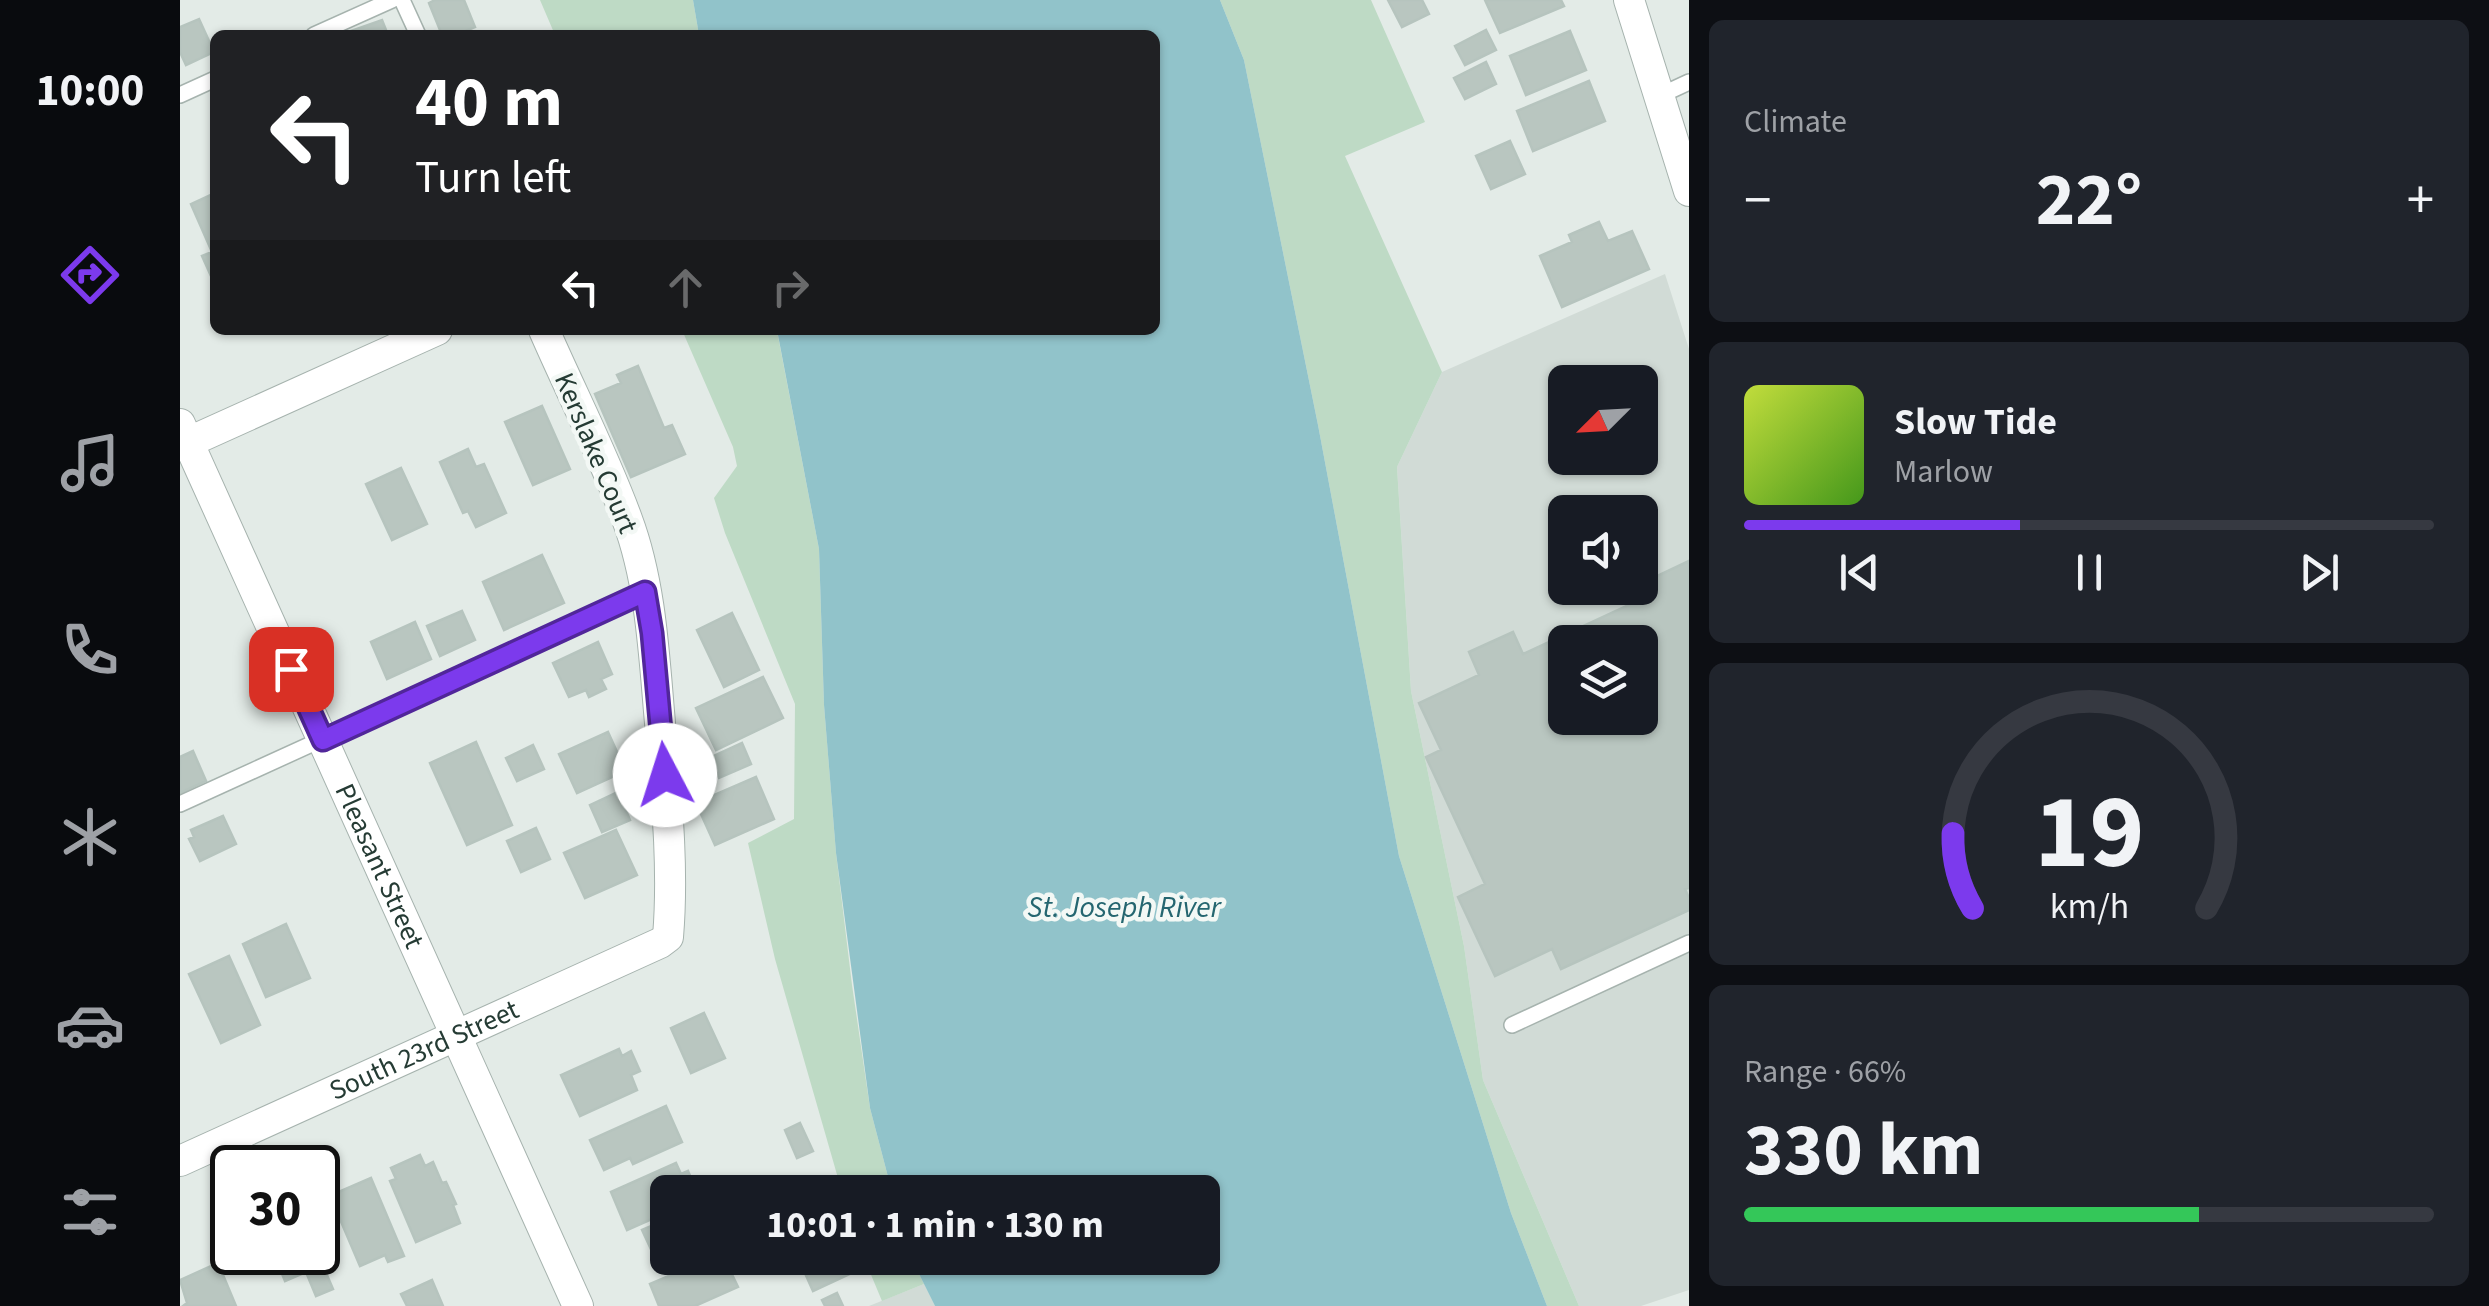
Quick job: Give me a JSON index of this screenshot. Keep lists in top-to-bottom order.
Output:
{
  "streets": {
    "street": ["Kerslake Court", "Pleasant Street", "South 23rd Street"]
  },
  "crossings": [
    ["Kerslake Court", "South 23rd Street"],
    ["Pleasant Street", "South 23rd Street"]
  ],
  "water": ["St. Joseph River"],
  "north": "bottom left",
  "page": {
    "tabs": "10:00",
    "tile": [
      "Climate",
      ["Range · 66%", "330 km"]
    ],
    "turn": ["40 m", "Turn left"],
    "heat": ["−", "22°", "+"],
    "song": ["Slow Tide", "Marlow"],
    "limit": "30",
    "trip": "10:01 · 1 min · 130 m",
    "gauge": ["19", "km/h"]
  }
}
